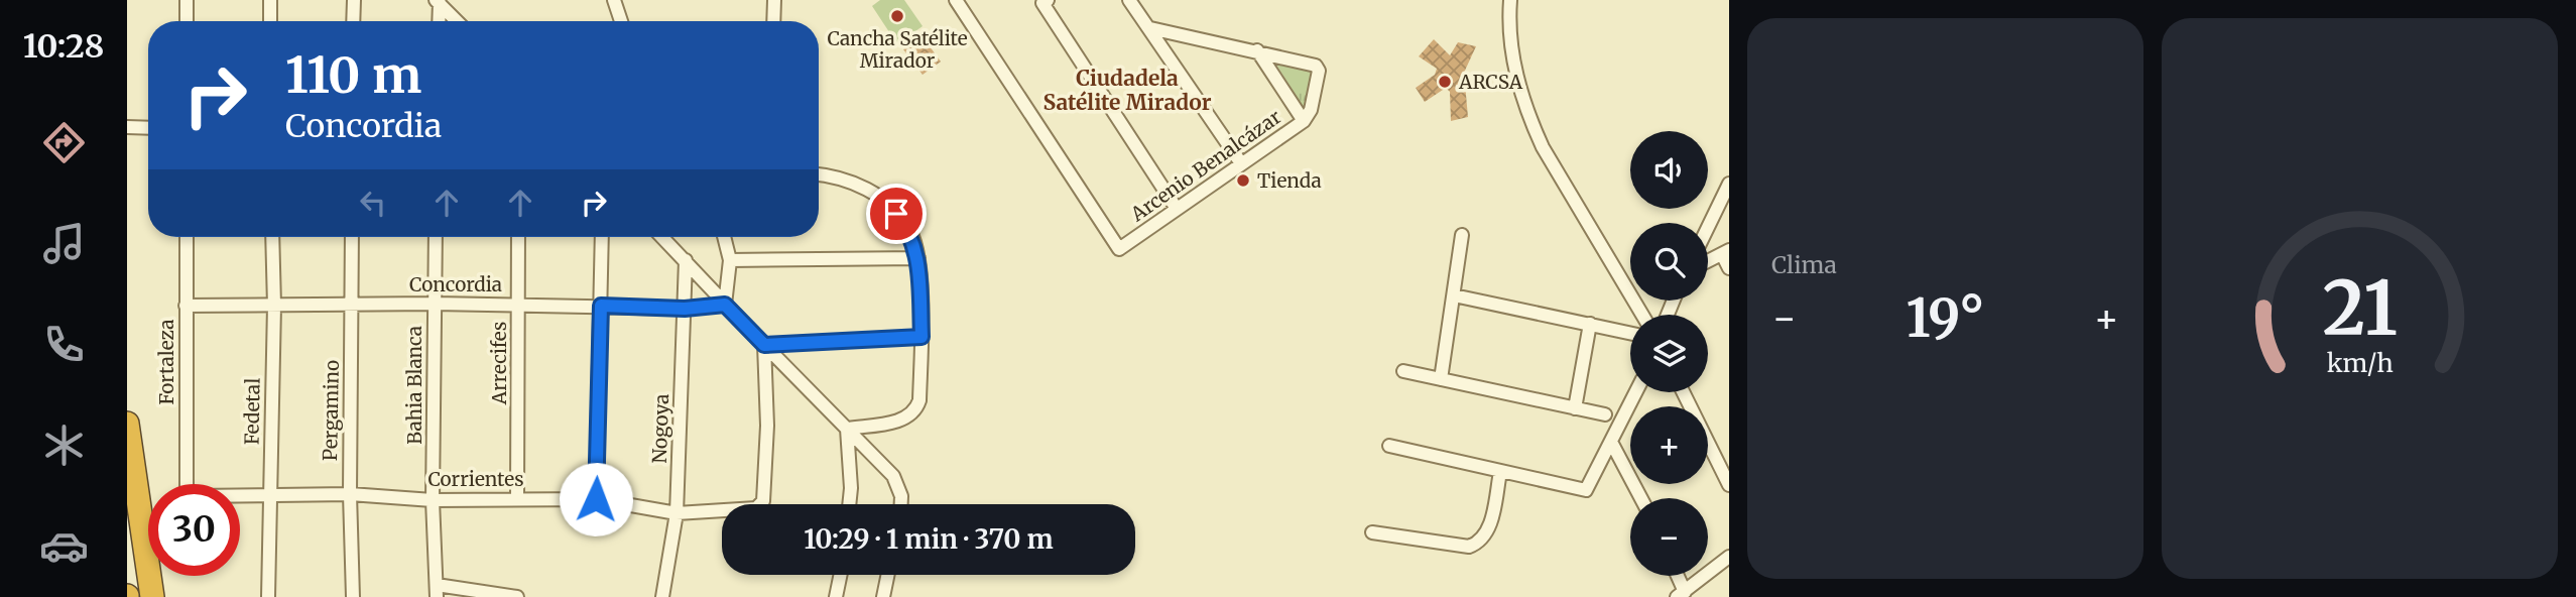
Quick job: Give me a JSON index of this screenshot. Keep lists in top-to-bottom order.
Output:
{
  "streets": {
    "street": [
      "Arcenio Benalcázar",
      "Concordia",
      "Fortaleza",
      "Arrecifes",
      "Bahia Blanca",
      "Pergamino",
      "Fedetal",
      "Nogoya",
      "Corrientes"
    ]
  },
  "crossings": [
    ["Concordia", "Fortaleza"],
    ["Concordia", "Arrecifes"],
    ["Concordia", "Bahia Blanca"],
    ["Concordia", "Pergamino"],
    ["Concordia", "Fedetal"],
    ["Concordia", "Nogoya"],
    ["Arrecifes", "Corrientes"],
    ["Bahia Blanca", "Corrientes"],
    ["Pergamino", "Corrientes"],
    ["Fedetal", "Corrientes"],
    ["Nogoya", "Corrientes"]
  ],
  "districts": ["Ciudadela Satélite Mirador"],
  "places": ["Cancha Satélite Mirador", "ARCSA", "Tienda"],
  "page": {
    "tabs": "10:28",
    "tile": "Clima",
    "turn": ["110 m", "Concordia"],
    "map_buttons": ["+", "−"],
    "heat": ["−", "19°", "+"],
    "limit": "30",
    "trip": "10:29 · 1 min · 370 m",
    "gauge": ["21", "km/h"]
  }
}
